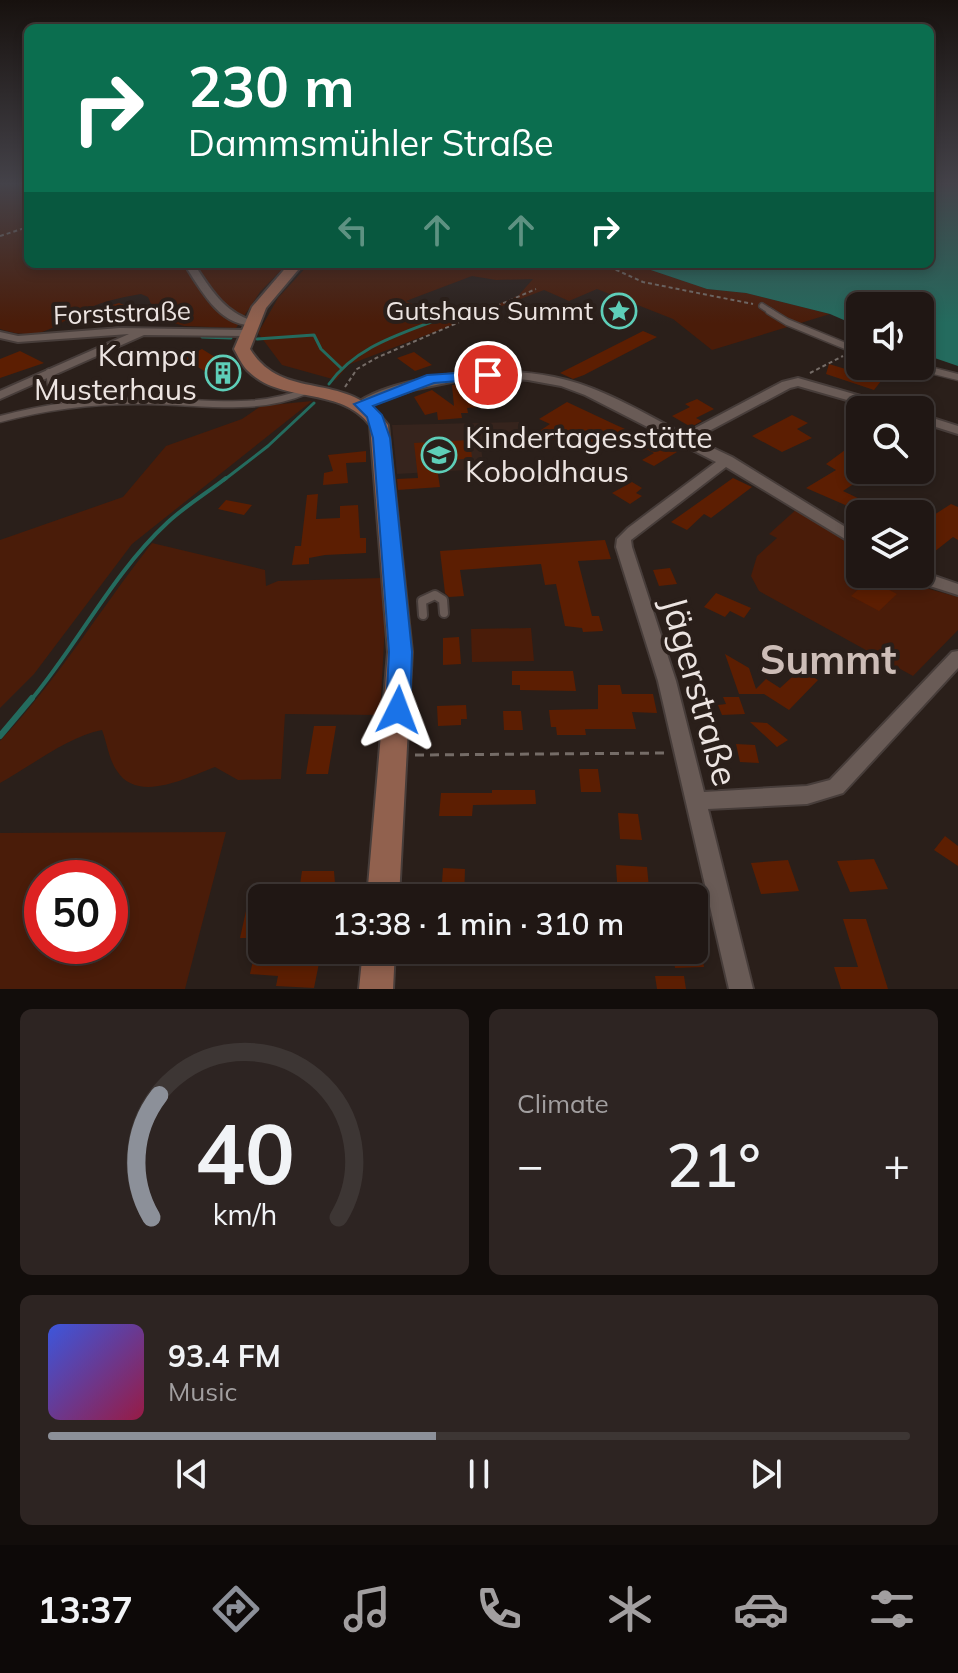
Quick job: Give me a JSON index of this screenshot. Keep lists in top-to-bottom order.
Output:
{
  "streets": {
    "street": ["Forststraße", "Jägerstraße"]
  },
  "districts": ["Summt"],
  "places": {
    "place": ["Gutshaus Summt"],
    "building": ["Kampa Musterhaus"],
    "school or university": ["Kindertagesstätte Koboldhaus"]
  },
  "page": {
    "turn": ["230 m", "Dammsmühler Straße"],
    "limit": "50",
    "trip": "13:38 · 1 min · 310 m",
    "tile": "Climate",
    "heat": ["−", "21°", "+"],
    "song": ["93.4 FM", "Music"],
    "tabs": "13:37",
    "gauge": ["40", "km/h"]
  }
}
